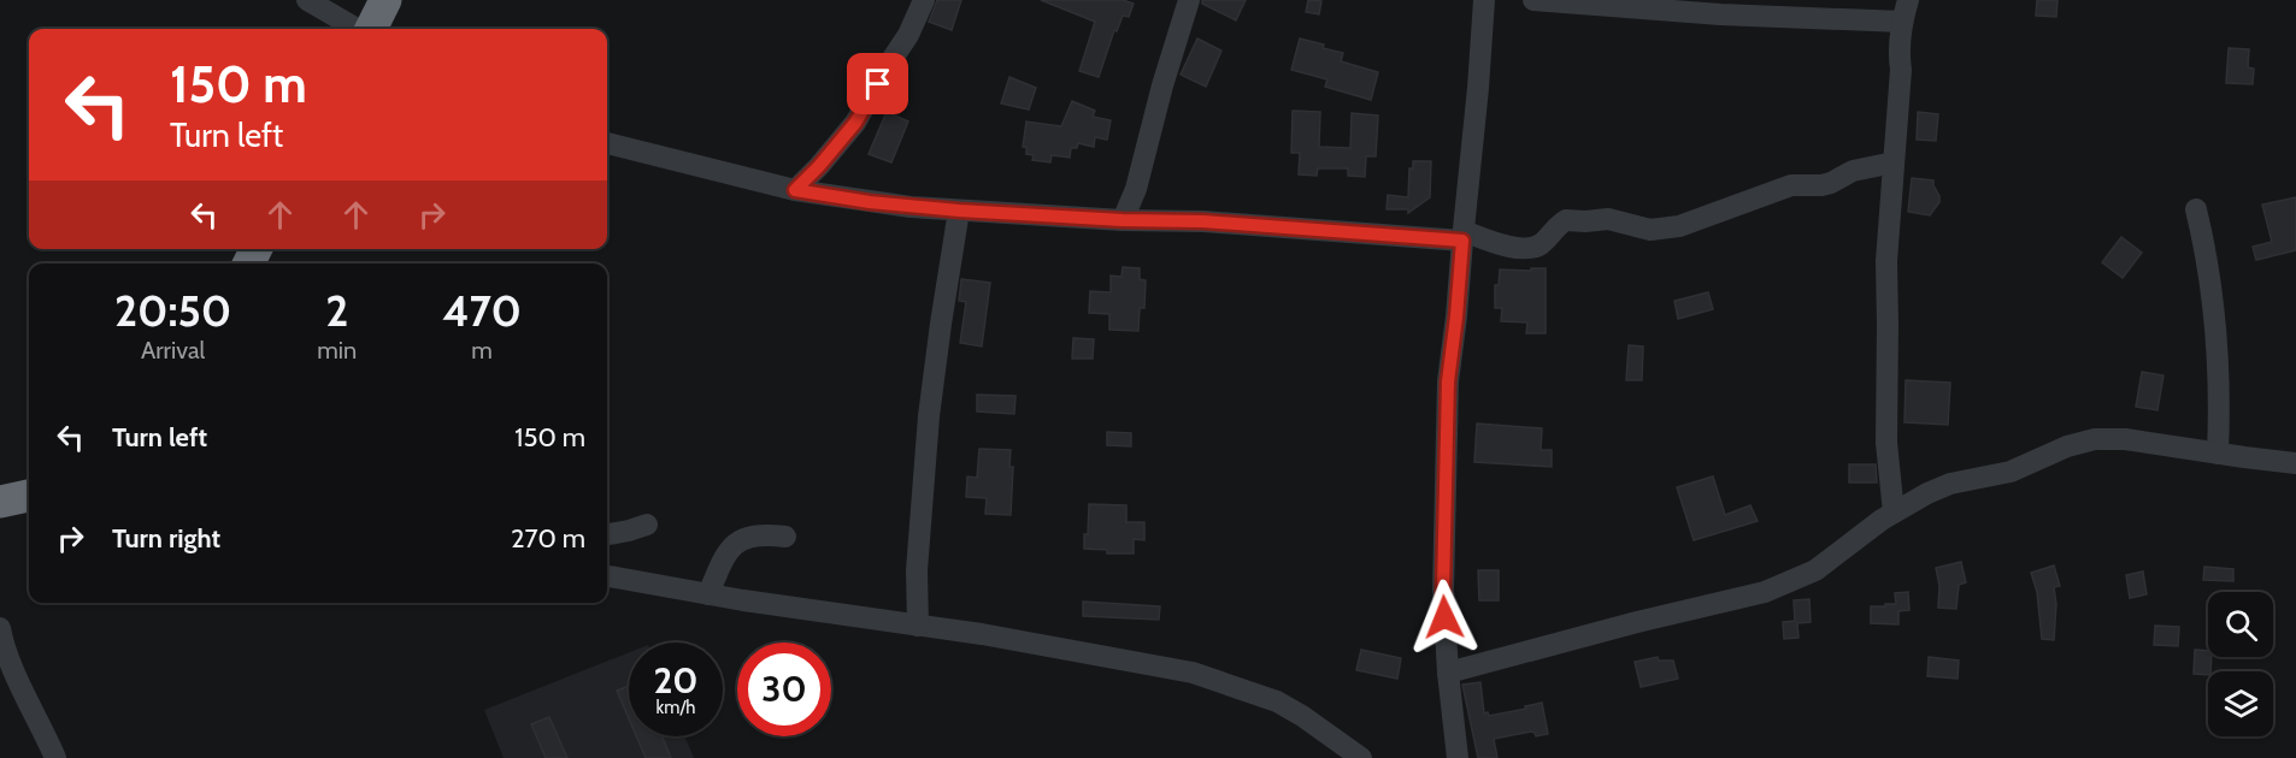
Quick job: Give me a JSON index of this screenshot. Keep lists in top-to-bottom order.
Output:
{
  "page": {
    "turn": ["150 m", "Turn left"],
    "eta": [
      "20:50",
      "Arrival",
      "2",
      "min",
      "470",
      "m"
    ],
    "list": [
      {
        "name": "Turn left",
        "value": "150 m"
      },
      {
        "name": "Turn right",
        "value": "270 m"
      }
    ],
    "speed": "20 km/h",
    "limit": "30"
  }
}
